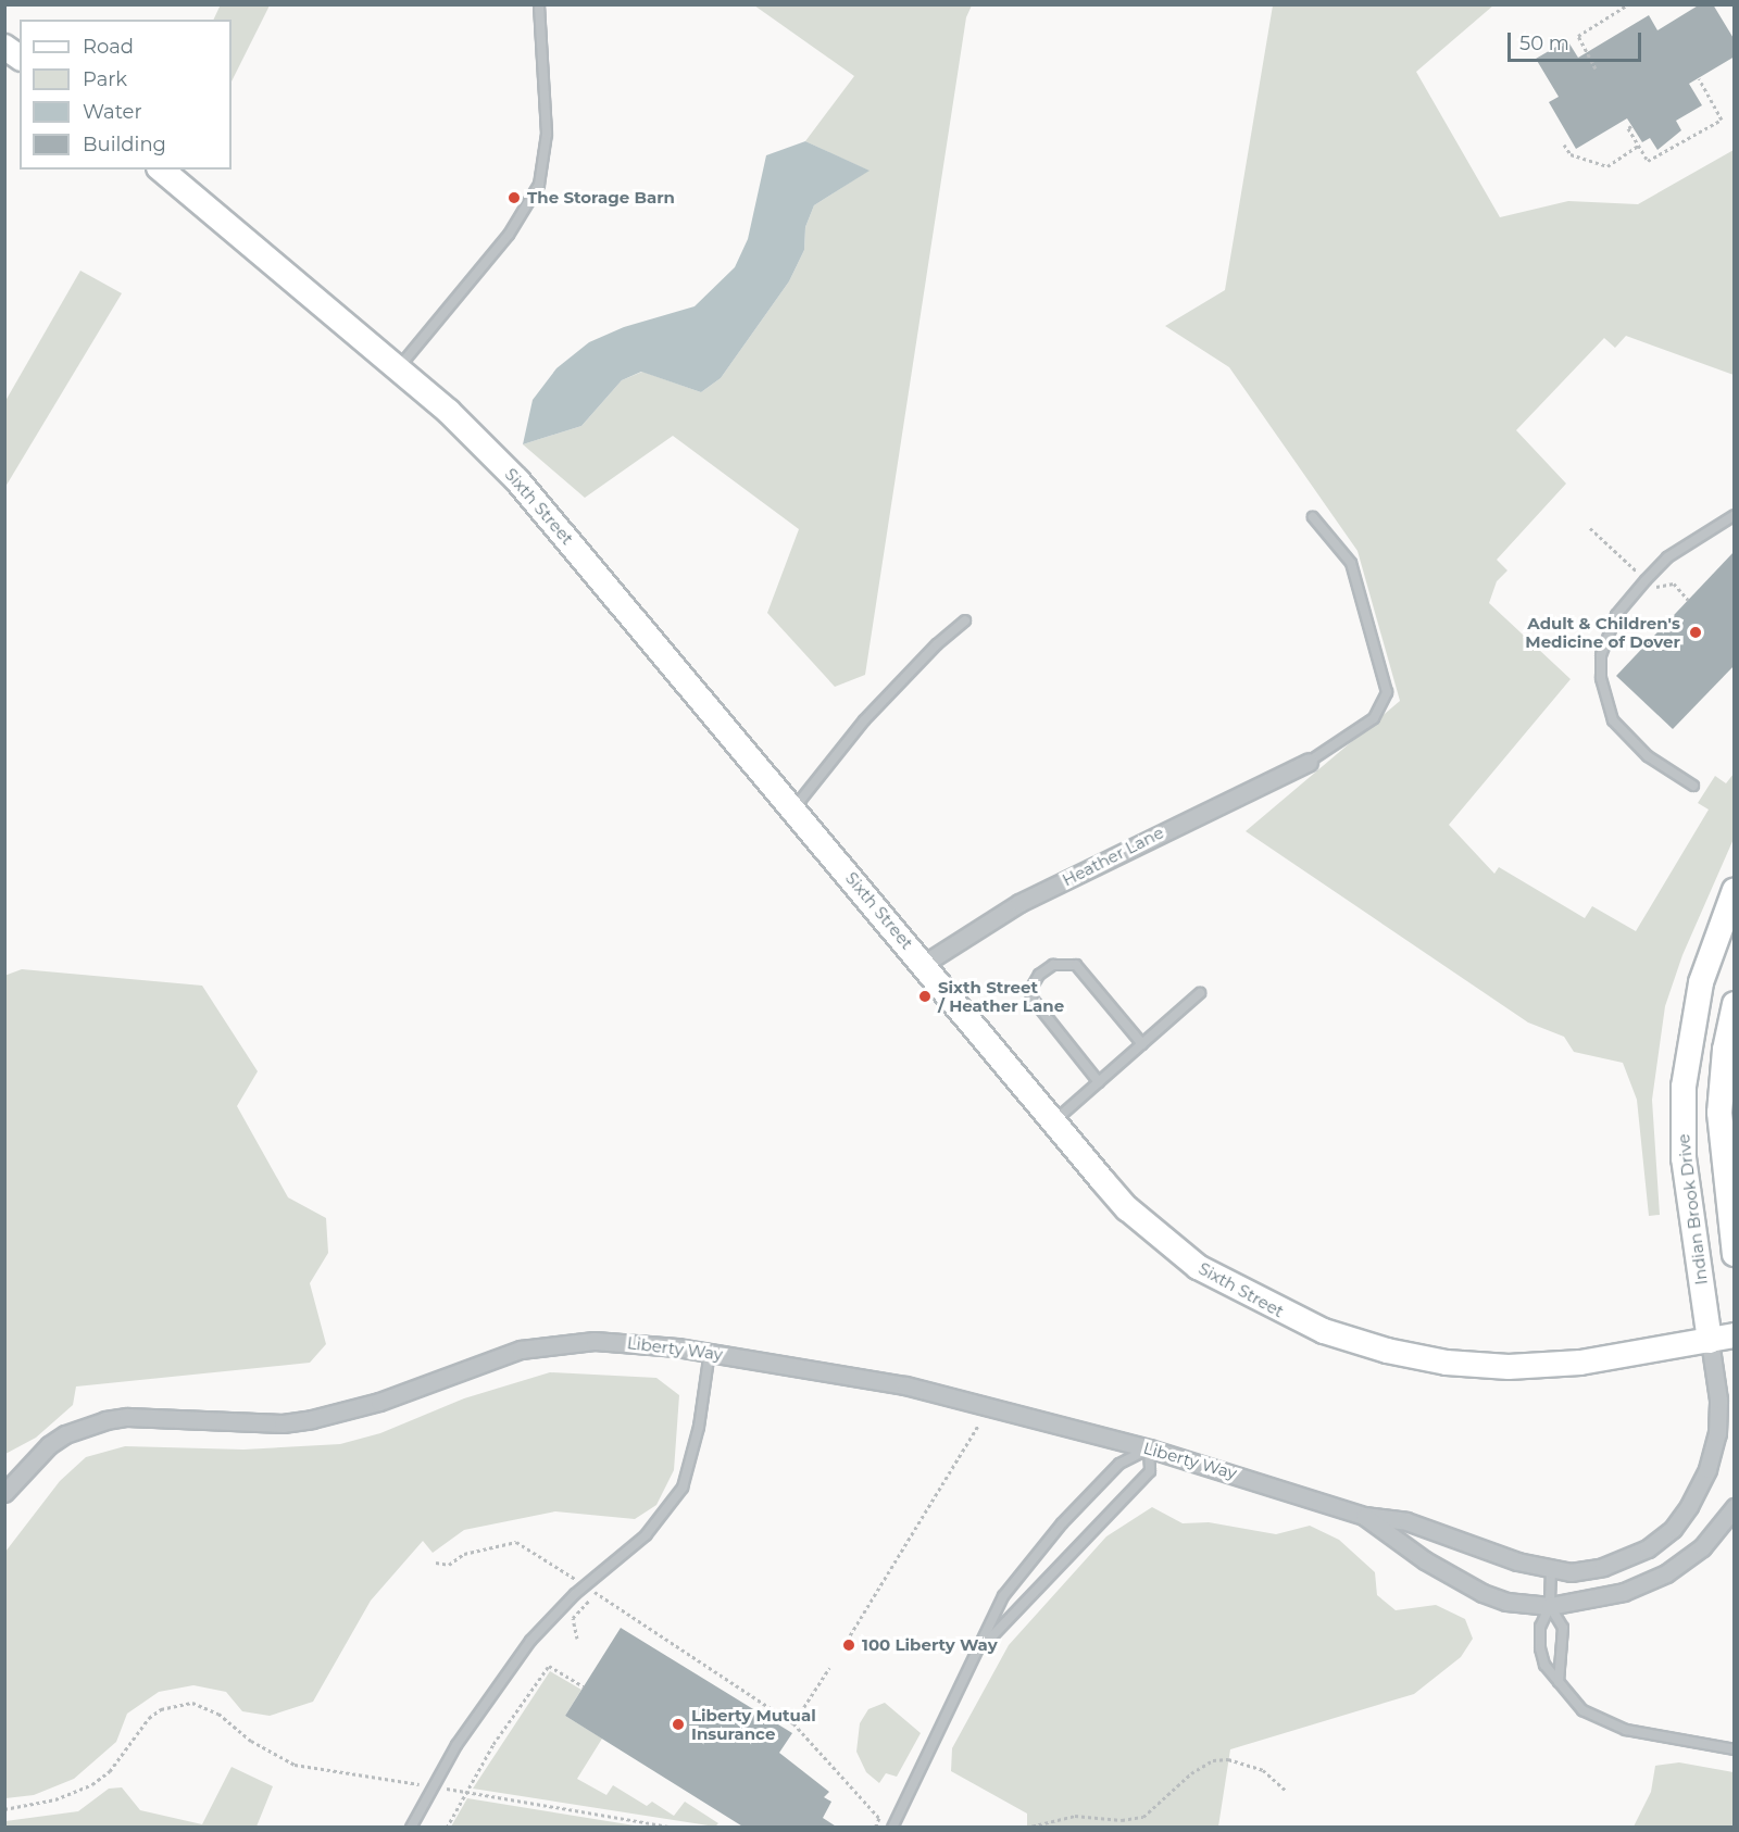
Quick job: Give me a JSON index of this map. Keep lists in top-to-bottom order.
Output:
{
  "streets": {
    "main road": ["Sixth Street", "Indian Brook Drive"],
    "street": ["Heather Lane", "Liberty Way"]
  },
  "crossings": [
    ["Sixth Street", "Heather Lane"],
    ["Sixth Street", "Indian Brook Drive"],
    ["Sixth Street", "Liberty Way"],
    ["Indian Brook Drive", "Liberty Way"]
  ],
  "places": [
    "The Storage Barn",
    "Adult & Children's Medicine of Dover",
    "Sixth Street / Heather Lane",
    "100 Liberty Way",
    "Liberty Mutual Insurance"
  ],
  "legend": [
    "Road",
    "Park",
    "Water",
    "Building"
  ],
  "scale_bar": "50 m"
}
